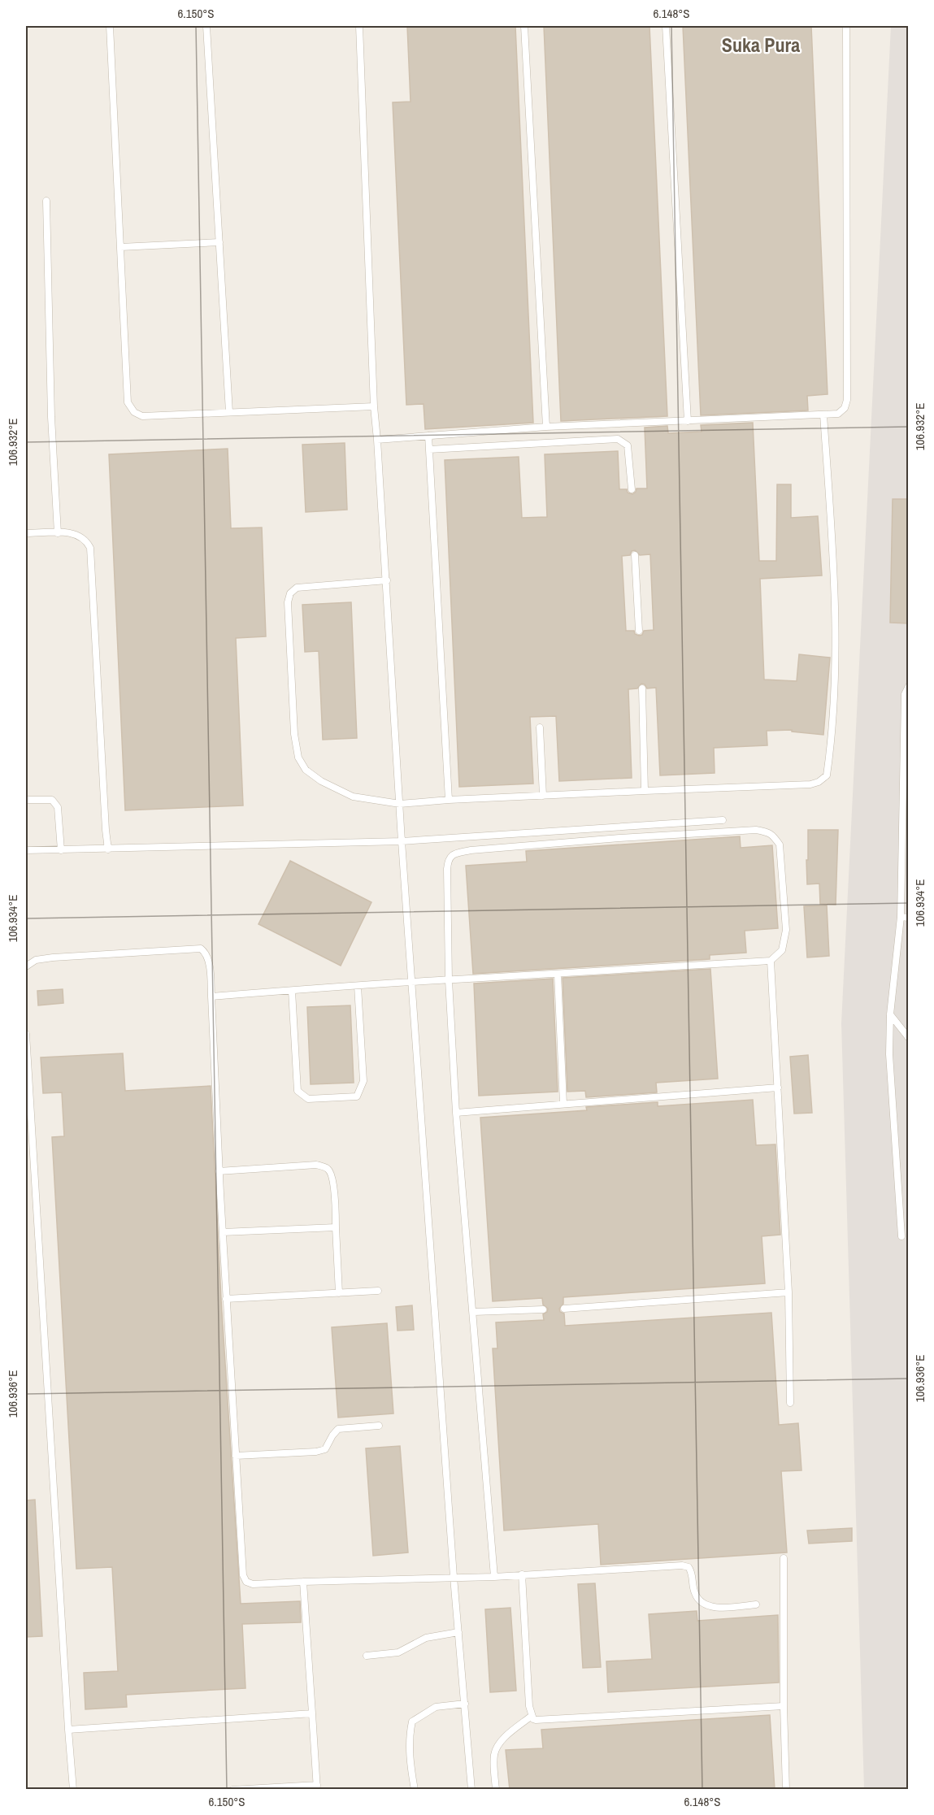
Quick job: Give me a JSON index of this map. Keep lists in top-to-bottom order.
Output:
{
  "districts": ["Suka Pura"],
  "coordinates": [
    "6.150°S",
    "6.148°S",
    "106.932°E",
    "106.934°E",
    "106.936°E"
  ]
}
